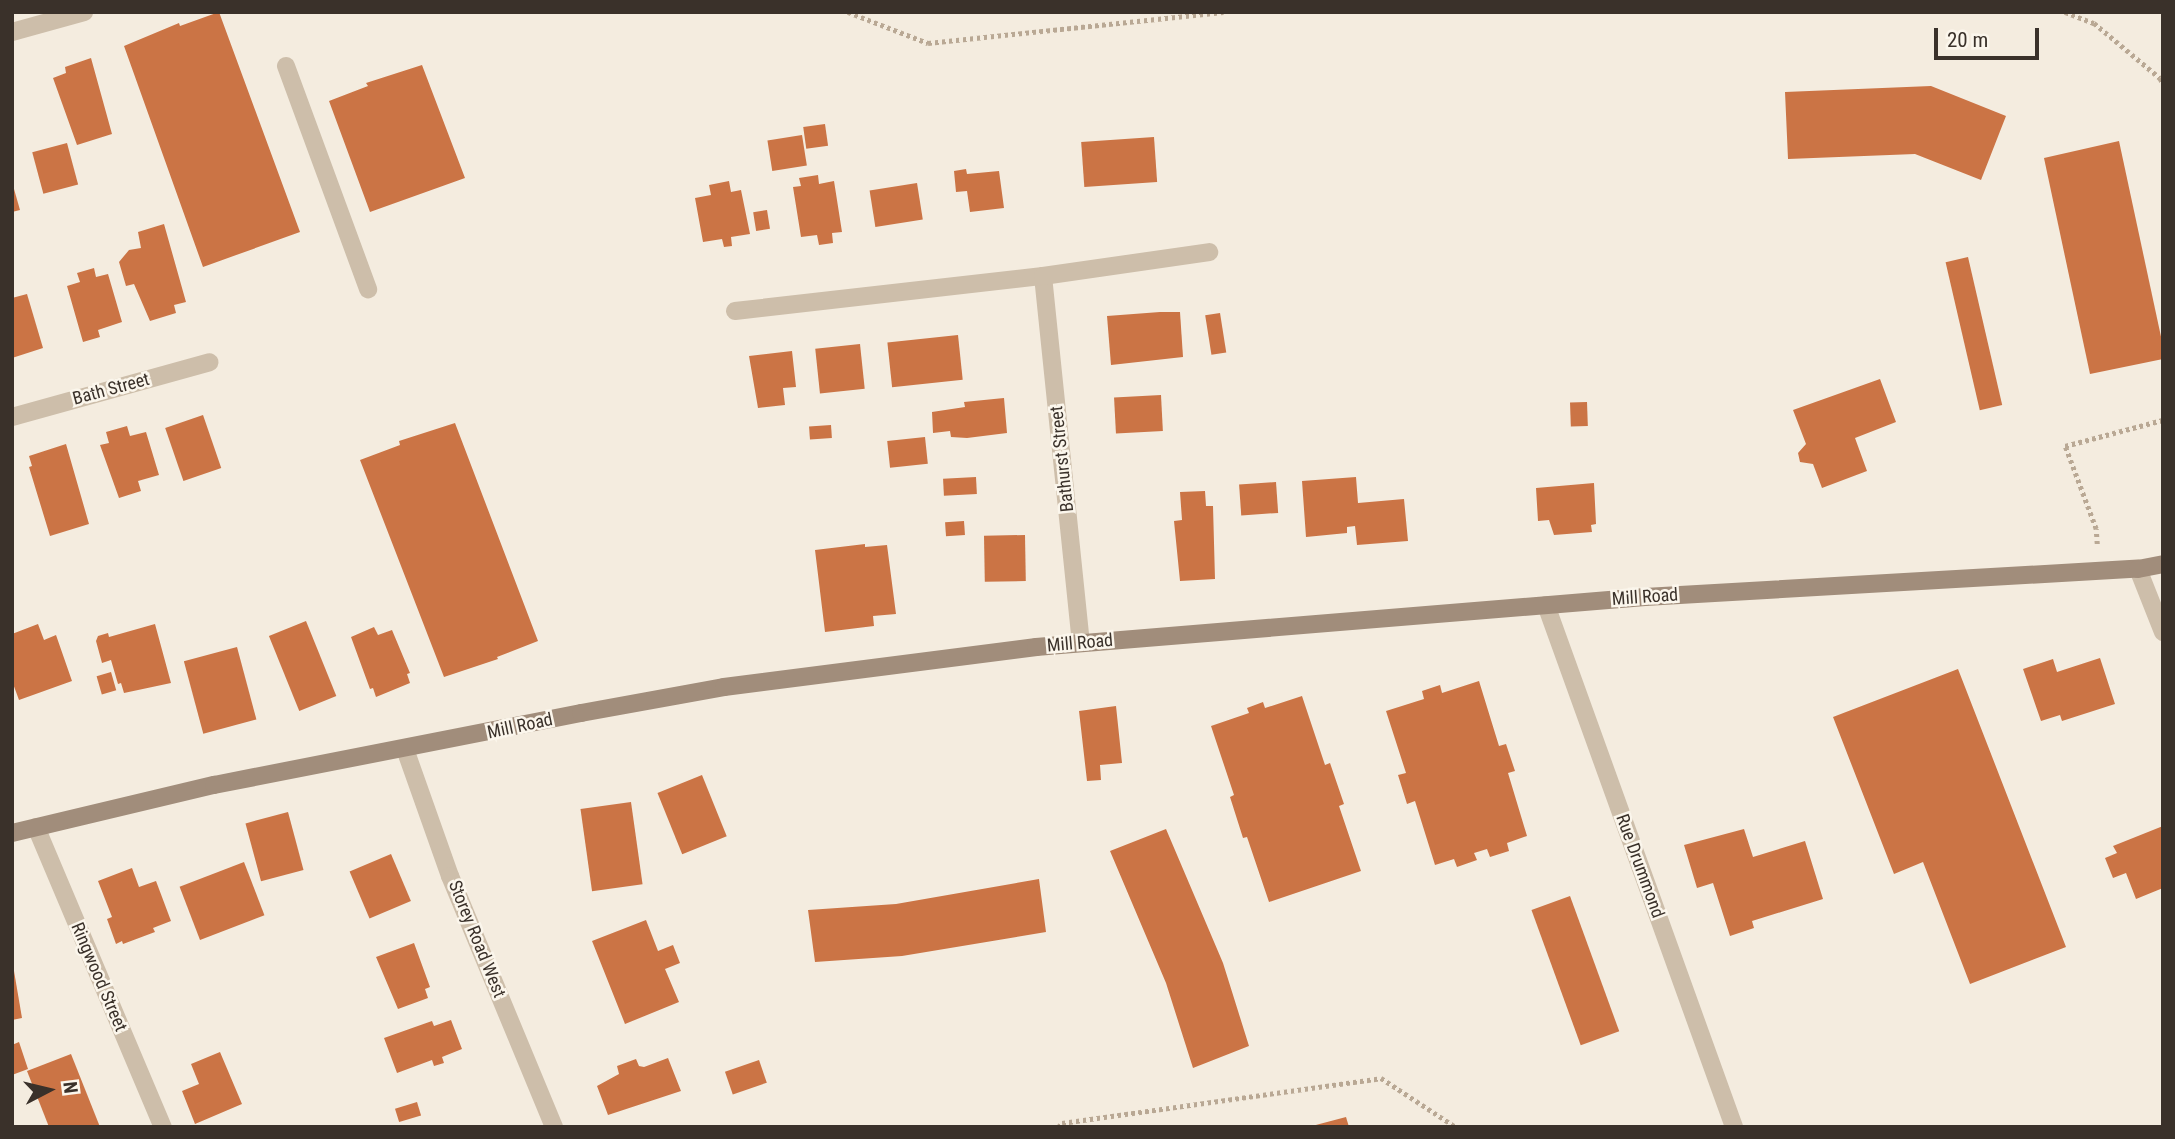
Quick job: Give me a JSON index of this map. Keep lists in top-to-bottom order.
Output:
{
  "streets": {
    "street": [
      "Bath Street",
      "Bathurst Street",
      "Mill Road",
      "Rue Drummond",
      "Storey Road West",
      "Ringwood Street"
    ]
  },
  "crossings": [
    ["Bathurst Street", "Mill Road"],
    ["Mill Road", "Rue Drummond"],
    ["Mill Road", "Storey Road West"],
    ["Mill Road", "Ringwood Street"]
  ],
  "scale_bar": "20 m",
  "north": "right"
}
